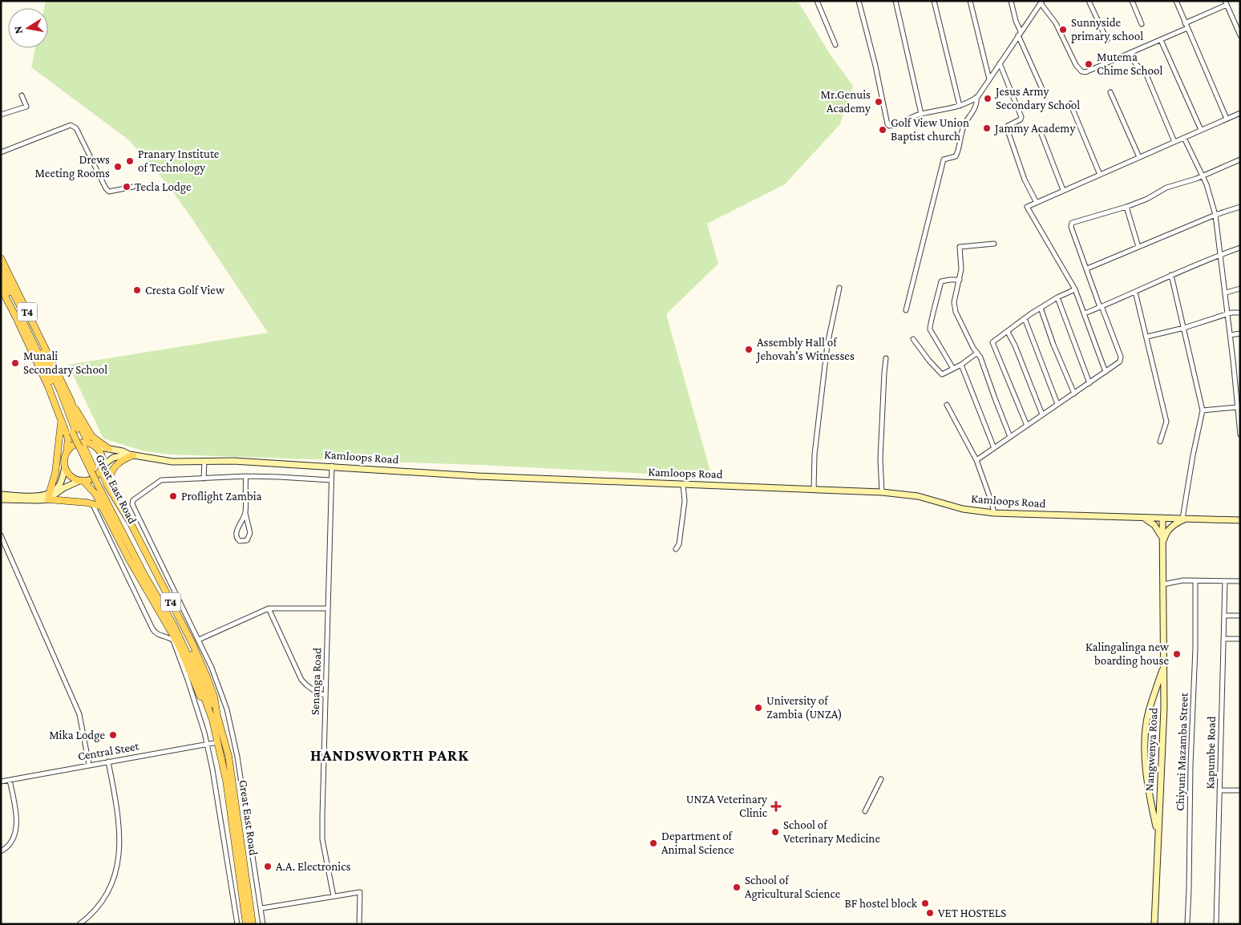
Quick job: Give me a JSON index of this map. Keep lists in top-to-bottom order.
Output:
{
  "streets": {
    "main road": [
      "T4",
      "Kamloops Road",
      "Great East Road",
      "Nangwenya Road"
    ],
    "street": [
      "Senanga Road",
      "Central Steet",
      "Chiyuni Mazamba Street",
      "Kapumbe Road"
    ]
  },
  "crossings": [
    ["T4", "Kamloops Road"],
    ["T4", "Great East Road"],
    ["Kamloops Road", "Great East Road"],
    ["Kamloops Road", "Senanga Road"],
    ["Kamloops Road", "Nangwenya Road"],
    ["Great East Road", "Central Steet"]
  ],
  "districts": ["HANDSWORTH PARK"],
  "places": {
    "other": [
      "Sunnyside primary school",
      "Mutema Chime School",
      "Jesus Army Secondary School",
      "Mr.Genuis Academy",
      "Jammy Academy",
      "Golf View Union Baptist church",
      "Pranary Institute of Technology",
      "Drews Meeting Rooms",
      "Tecla Lodge",
      "Cresta Golf View",
      "Assembly Hall of Jehovah's Witnesses",
      "Munali Secondary School",
      "Proflight Zambia",
      "Kalingalinga new boarding house",
      "University of Zambia (UNZA)",
      "Mika Lodge",
      "School of Veterinary Medicine",
      "Department of Animal Science",
      "A.A. Electronics",
      "School of Agricultural Science",
      "BF hostel block",
      "VET HOSTELS"
    ],
    "health": ["UNZA Veterinary Clinic"]
  },
  "north": "left"
}
